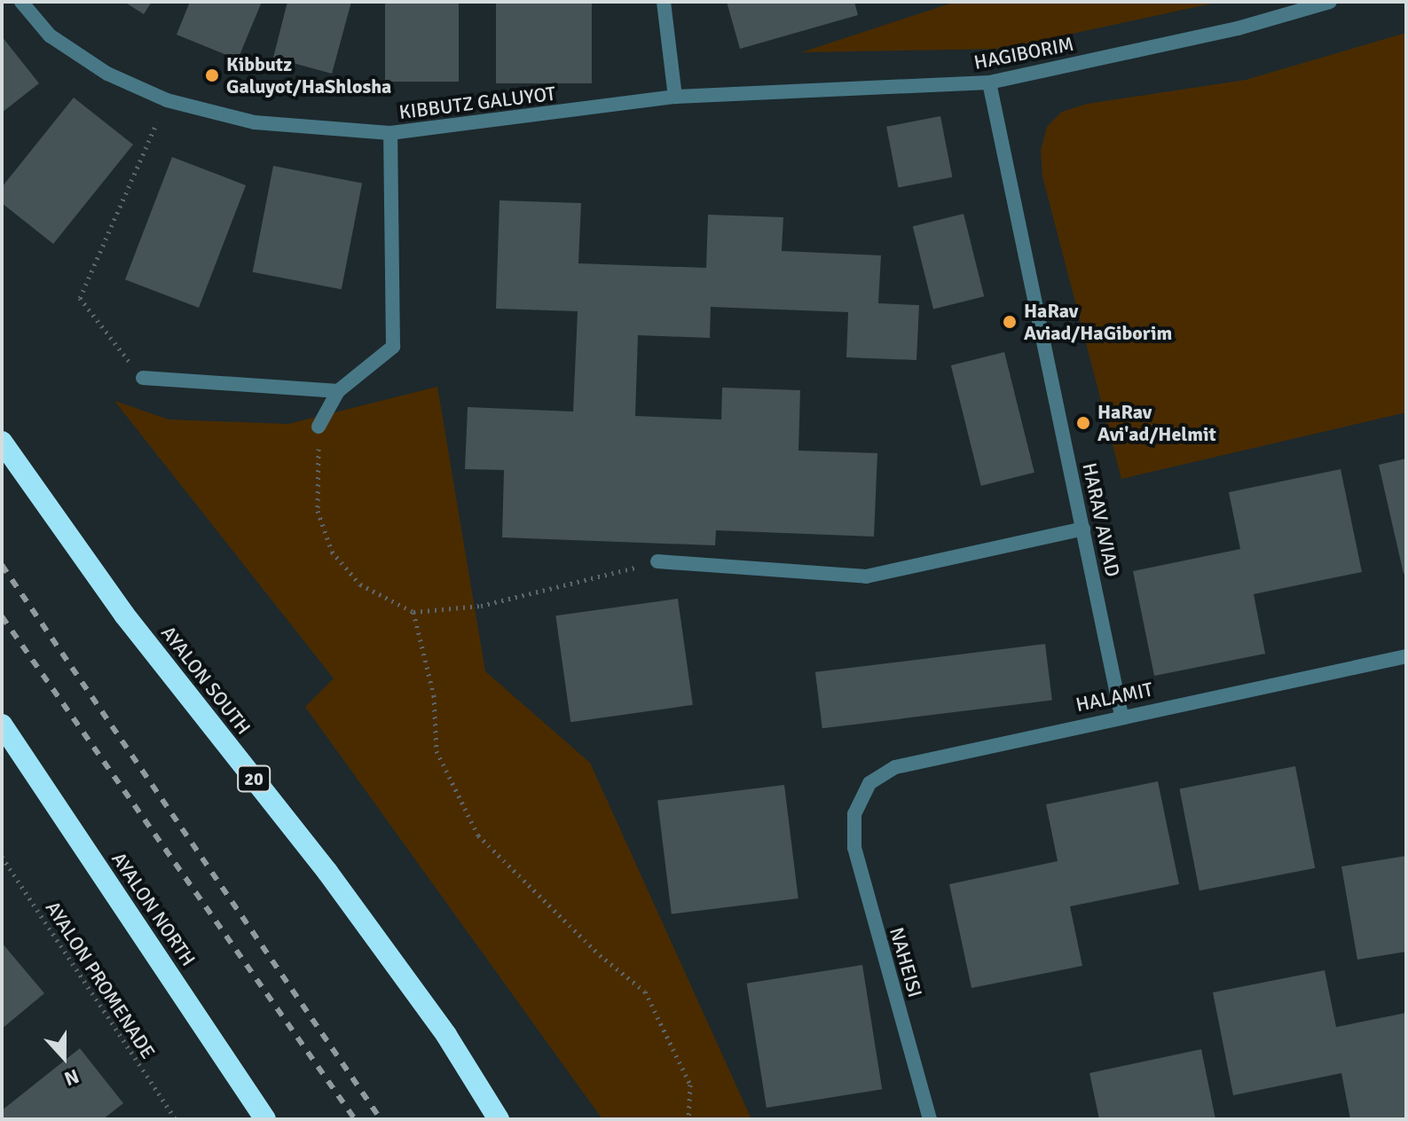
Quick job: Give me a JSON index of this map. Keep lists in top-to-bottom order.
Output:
{
  "streets": {
    "highway": ["AYALON SOUTH", "20", "AYALON NORTH"],
    "street": [
      "HAGIBORIM",
      "KIBBUTZ GALUYOT",
      "HARAV AVIAD",
      "HALAMIT",
      "NAHEISI"
    ],
    "path": ["AYALON PROMENADE"]
  },
  "crossings": [
    ["HAGIBORIM", "KIBBUTZ GALUYOT"],
    ["HAGIBORIM", "HARAV AVIAD"],
    ["HARAV AVIAD", "HALAMIT"],
    ["HALAMIT", "NAHEISI"]
  ],
  "places": ["Kibbutz Galuyot/HaShlosha", "HaRav Aviad/HaGiborim", "HaRav Avi'ad/Helmit"],
  "north": "bottom"
}
